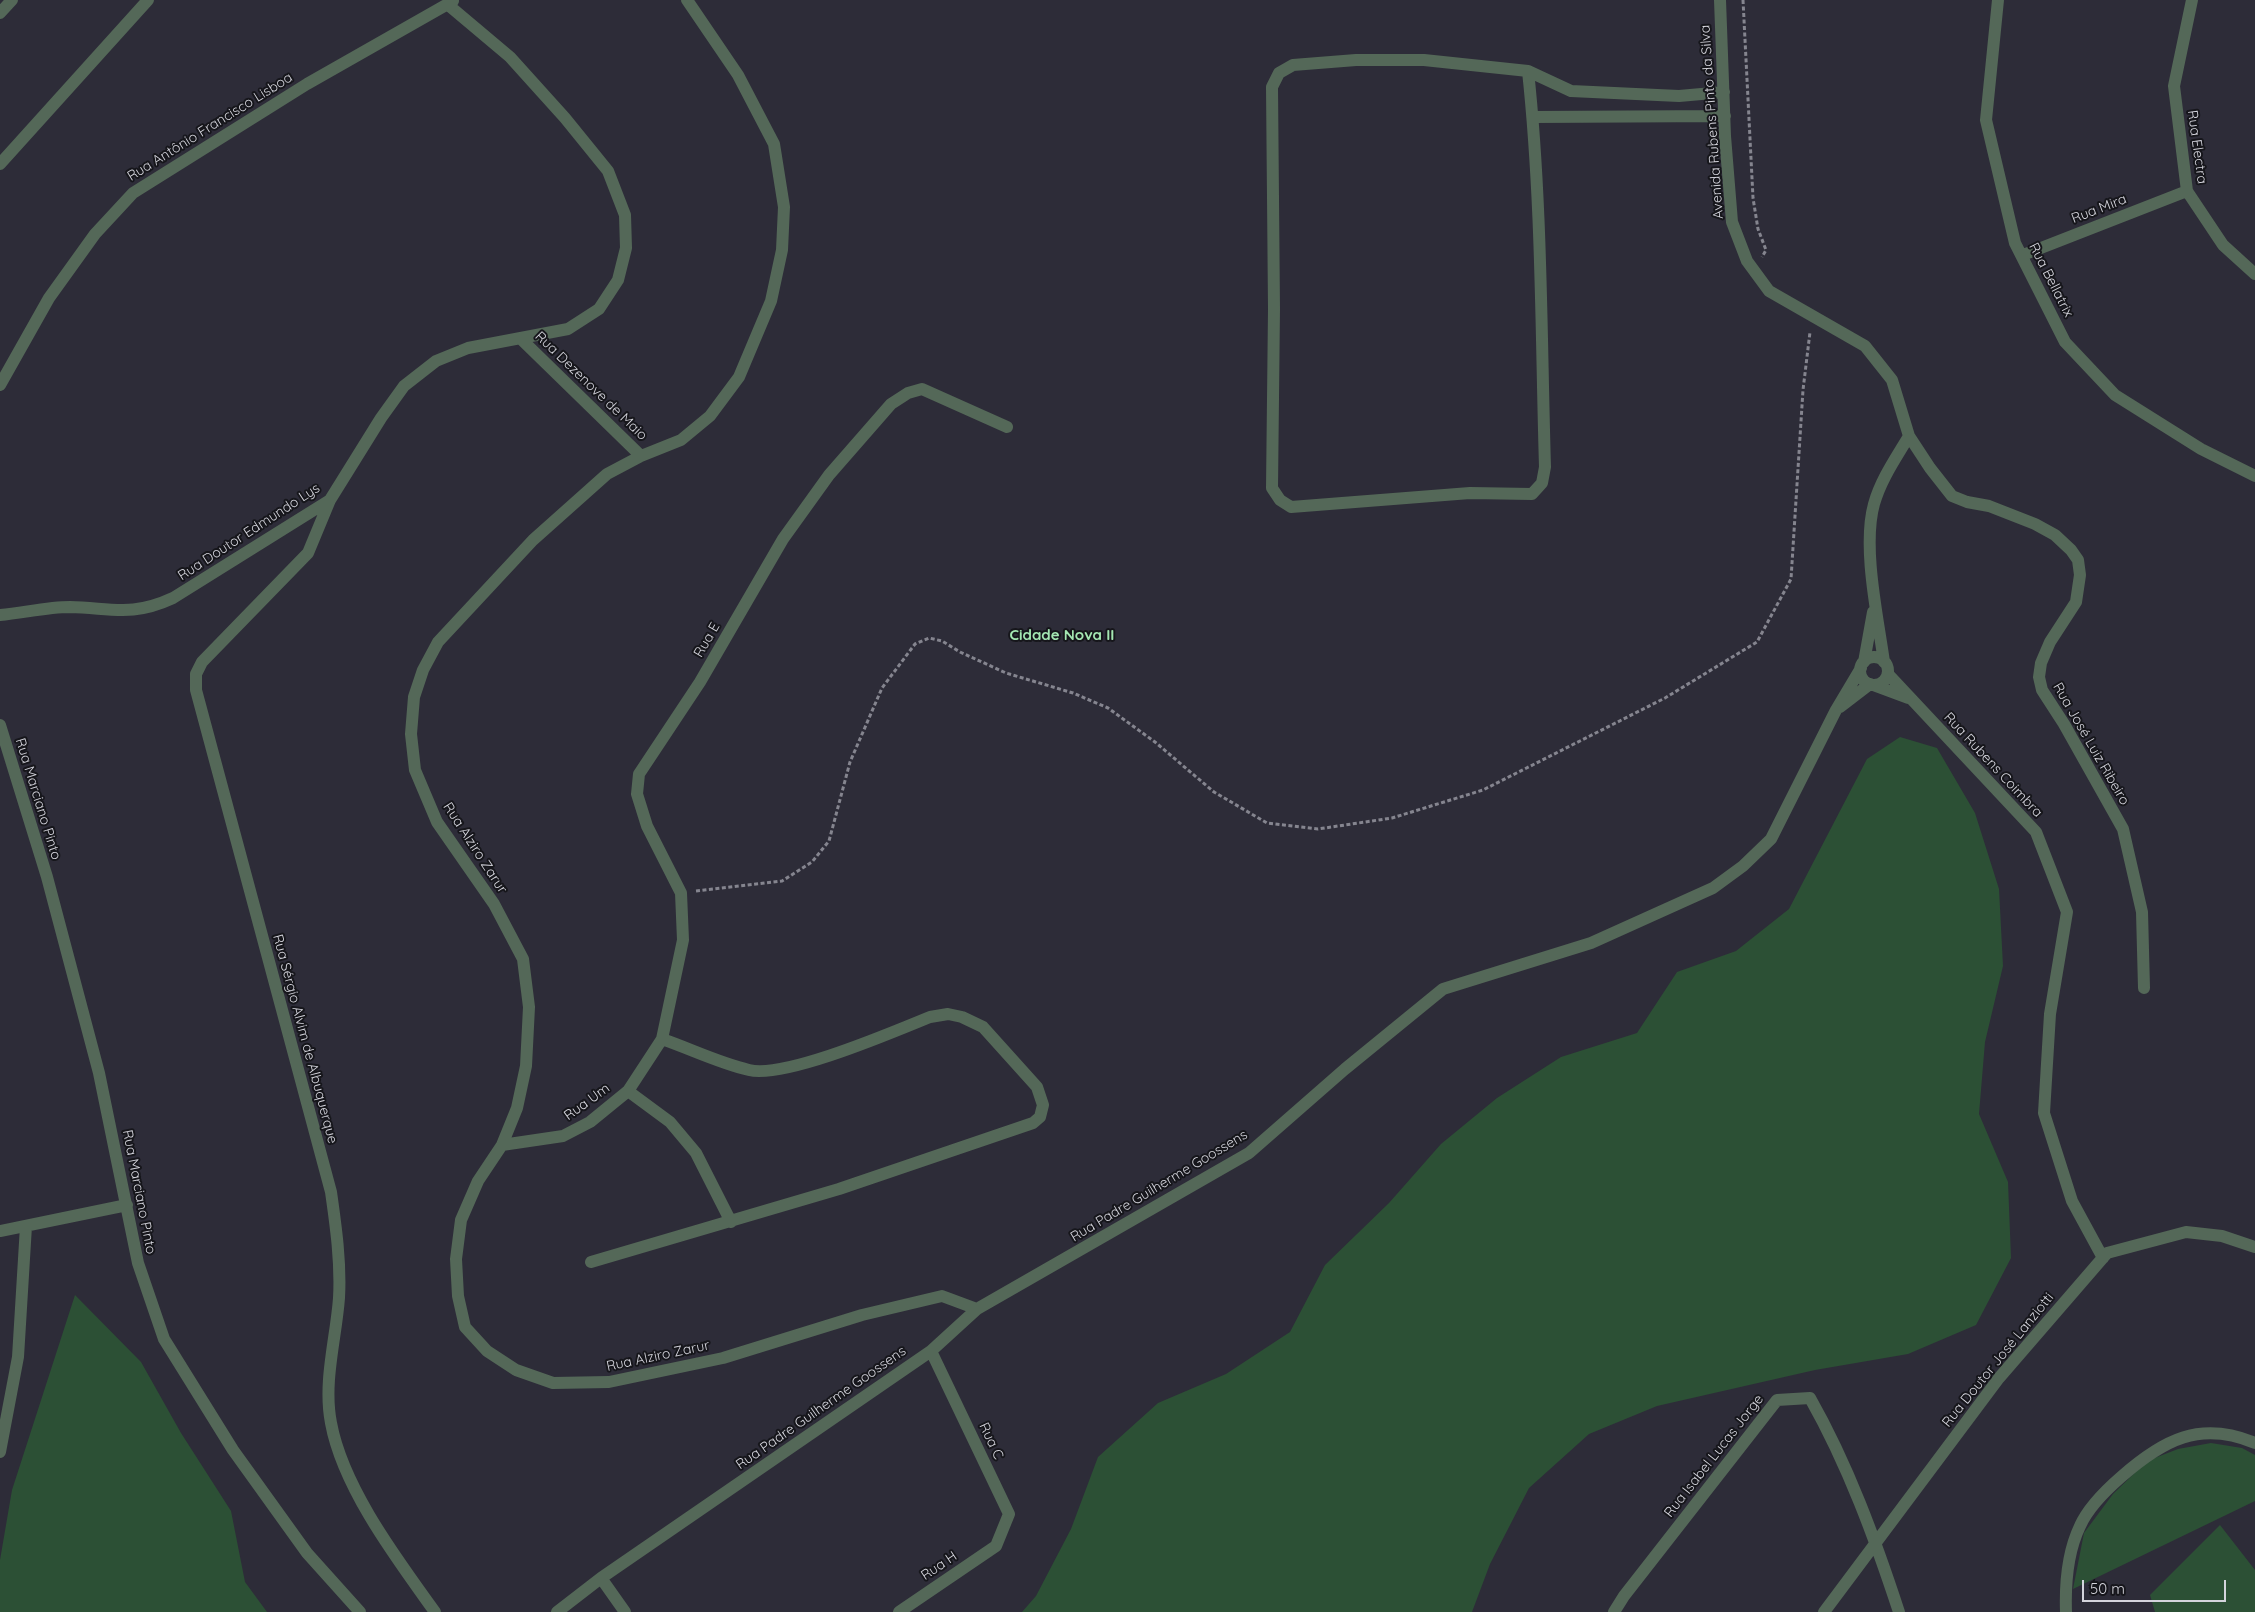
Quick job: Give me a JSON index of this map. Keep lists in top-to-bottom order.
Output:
{
  "streets": {
    "street": [
      "Avenida Rubens Pinto da Silva",
      "Rua Antônio Francisco Lisboa",
      "Rua Electra",
      "Rua Mira",
      "Rua Bellatrix",
      "Rua Dezenove de Maio",
      "Rua Doutor Edmundo Lys",
      "Rua E",
      "Rua José Luiz Ribeiro",
      "Rua Rubens Coimbra",
      "Rua Marciano Pinto",
      "Rua Alziro Zarur",
      "Rua Sérgio Alvim de Albuquerque",
      "Rua Um",
      "Rua Padre Guilherme Goossens",
      "Rua Doutor José Lanziotti",
      "Rua C",
      "Rua Isabel Lucas Jorge",
      "Rua H"
    ]
  },
  "crossings": [
    ["Avenida Rubens Pinto da Silva", "Rua José Luiz Ribeiro"],
    ["Rua Antônio Francisco Lisboa", "Rua Doutor Edmundo Lys"],
    ["Rua Electra", "Rua Mira"],
    ["Rua Mira", "Rua Bellatrix"],
    ["Rua Dezenove de Maio", "Rua Doutor Edmundo Lys"],
    ["Rua Dezenove de Maio", "Rua Alziro Zarur"],
    ["Rua Doutor Edmundo Lys", "Rua Sérgio Alvim de Albuquerque"],
    ["Rua E", "Rua Um"],
    ["Rua Rubens Coimbra", "Rua Doutor José Lanziotti"],
    ["Rua Alziro Zarur", "Rua Um"],
    ["Rua Alziro Zarur", "Rua Padre Guilherme Goossens"],
    ["Rua Padre Guilherme Goossens", "Rua C"],
    ["Rua Doutor José Lanziotti", "Rua Isabel Lucas Jorge"],
    ["Rua C", "Rua H"]
  ],
  "districts": ["Cidade Nova II"],
  "scale_bar": "50 m"
}
